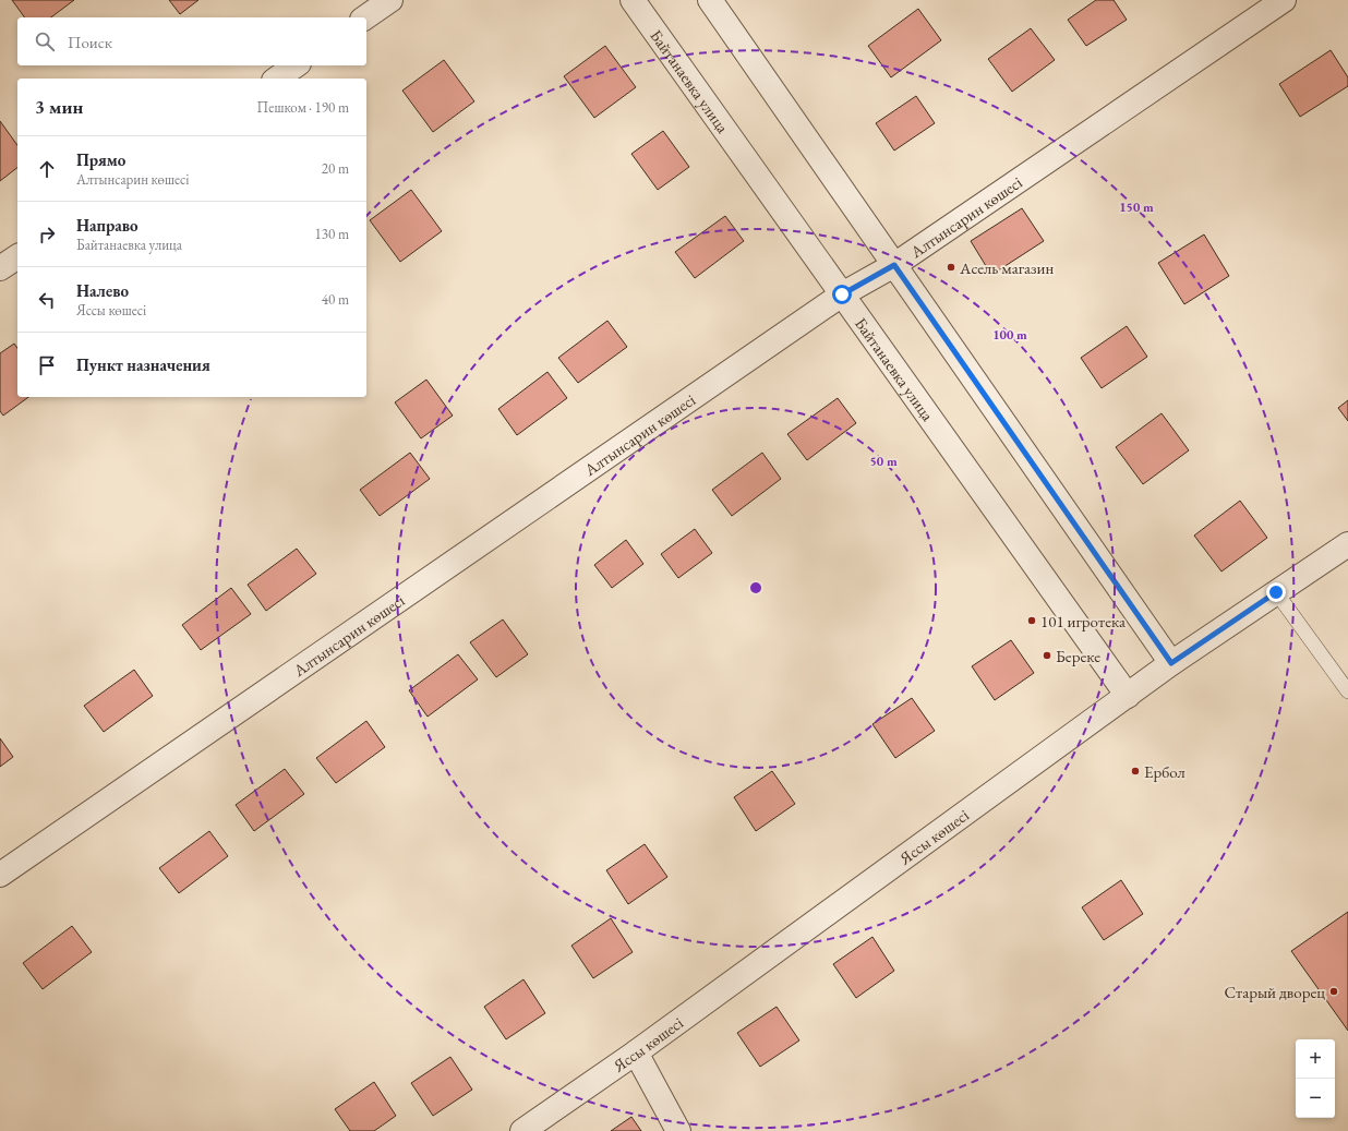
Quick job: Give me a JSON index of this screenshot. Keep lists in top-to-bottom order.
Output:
{
  "streets": {
    "street": ["Байтанаевка улица", "Алтынсарин көшесі", "Яссы көшесі"]
  },
  "crossings": [
    ["Байтанаевка улица", "Алтынсарин көшесі"],
    ["Байтанаевка улица", "Яссы көшесі"]
  ],
  "places": [
    "Асель магазин",
    "101 игротека",
    "Береке",
    "Ербол",
    "Старый дворец"
  ],
  "page": {
    "search": "Поиск",
    "heading": ["3 мин", "Пешком · 190 m"],
    "list": [
      ["Прямо", "Алтынсарин көшесі", "20 m"],
      ["Направо", "Байтанаевка улица", "130 m"],
      ["Налево", "Яссы көшесі", "40 m"],
      "Пункт назначения"
    ],
    "map_buttons": ["+", "−"]
  },
  "rings": ["150 m", "100 m", "50 m"]
}
